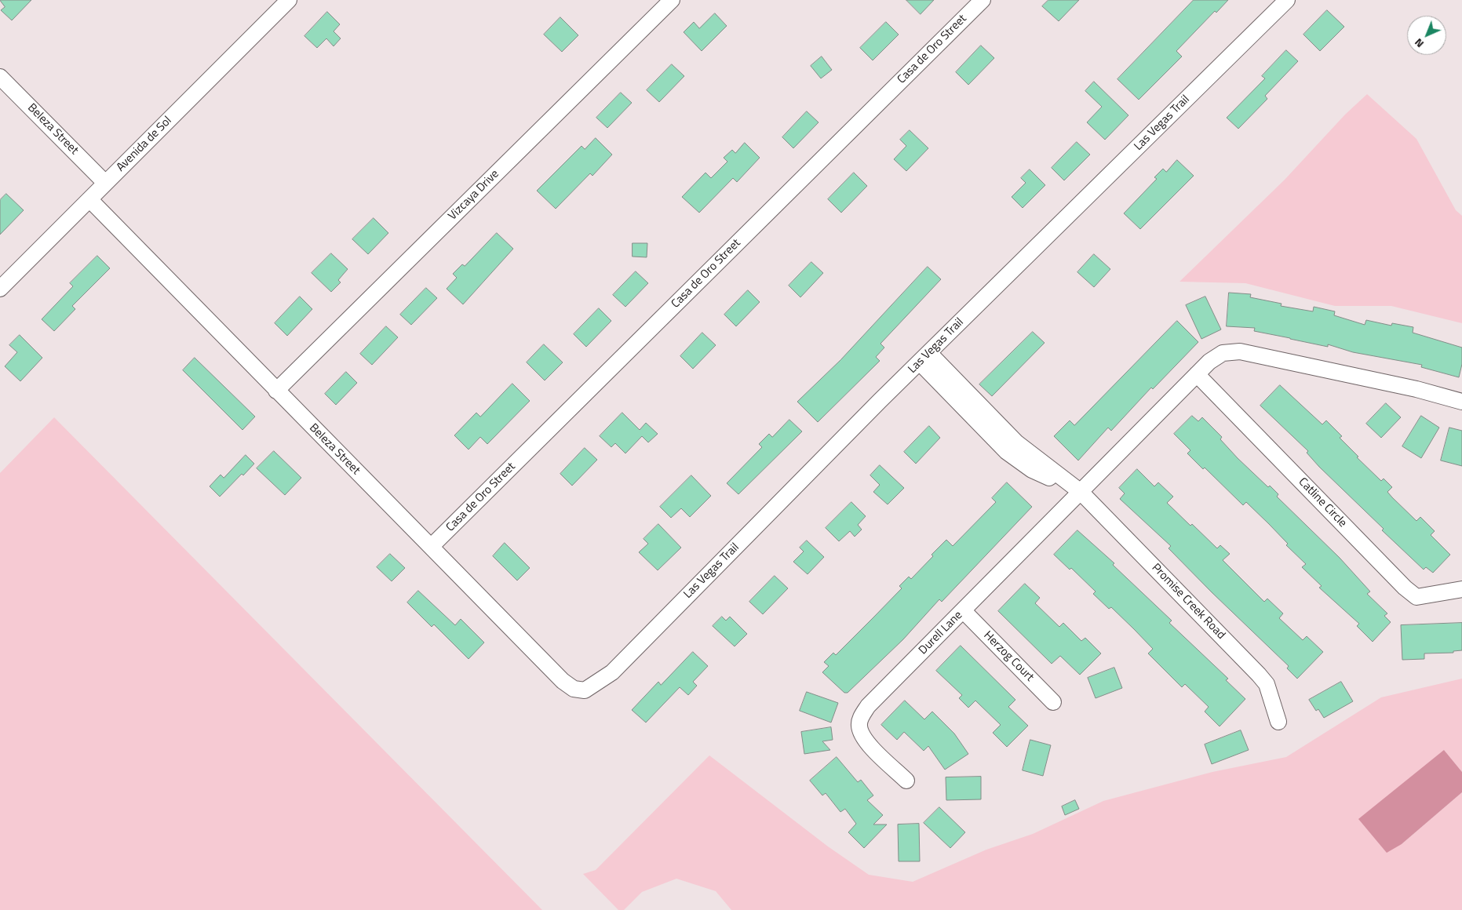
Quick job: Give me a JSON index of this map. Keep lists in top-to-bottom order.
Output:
{
  "streets": {
    "street": [
      "Casa de Oro Street",
      "Las Vegas Trail",
      "Beleza Street",
      "Avenida de Sol",
      "Vizcaya Drive",
      "Catline Circle",
      "Promise Creek Road",
      "Durell Lane",
      "Herzog Court"
    ]
  },
  "crossings": [
    ["Casa de Oro Street", "Beleza Street"],
    ["Las Vegas Trail", "Beleza Street"],
    ["Las Vegas Trail", "Promise Creek Road"],
    ["Beleza Street", "Avenida de Sol"],
    ["Beleza Street", "Vizcaya Drive"],
    ["Promise Creek Road", "Durell Lane"],
    ["Durell Lane", "Herzog Court"]
  ],
  "north": "bottom left"
}
